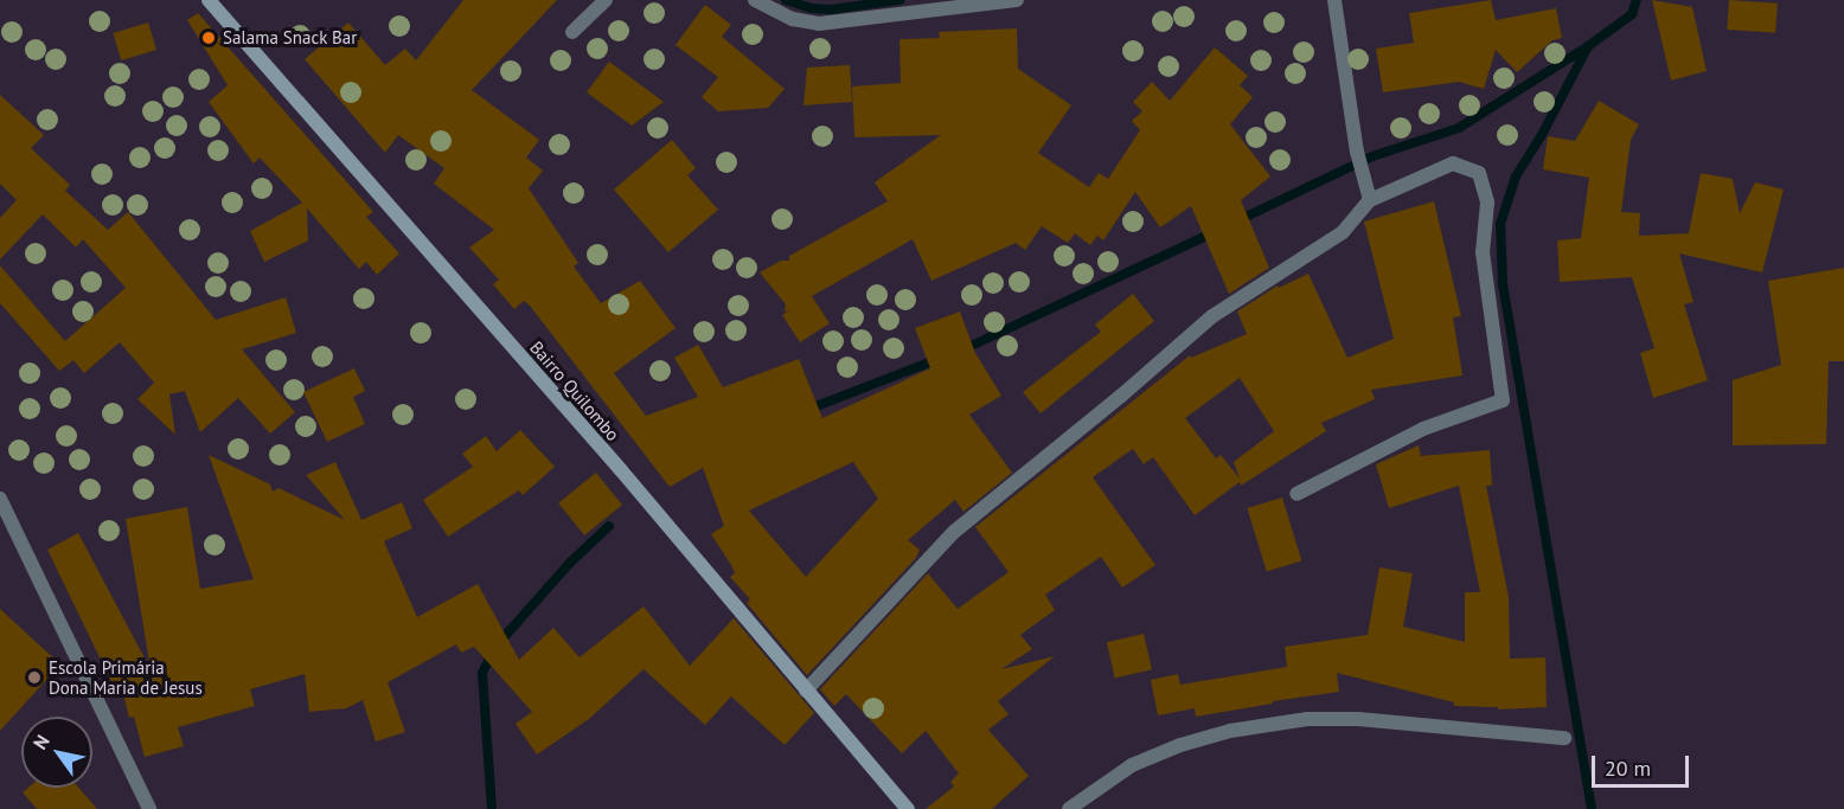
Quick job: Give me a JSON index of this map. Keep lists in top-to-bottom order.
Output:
{
  "streets": {
    "street": ["Bairro Quilombo"]
  },
  "places": ["Salama Snack Bar", "Escola Primária Dona Maria de Jesus"],
  "scale_bar": "20 m",
  "north": "top left"
}
